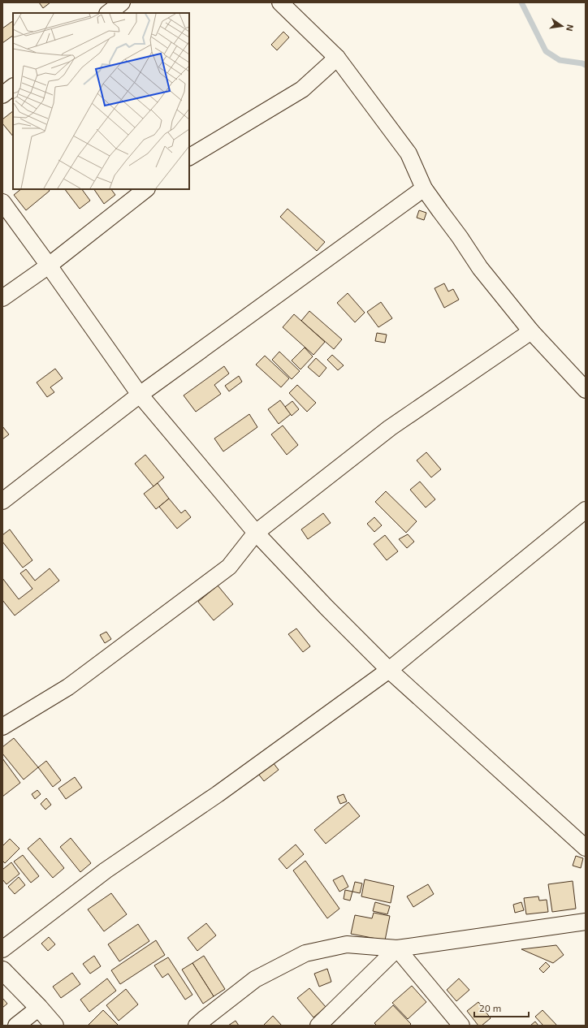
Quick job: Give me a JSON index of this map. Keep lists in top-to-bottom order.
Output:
{
  "scale_bar": "20 m",
  "north": "right"
}
